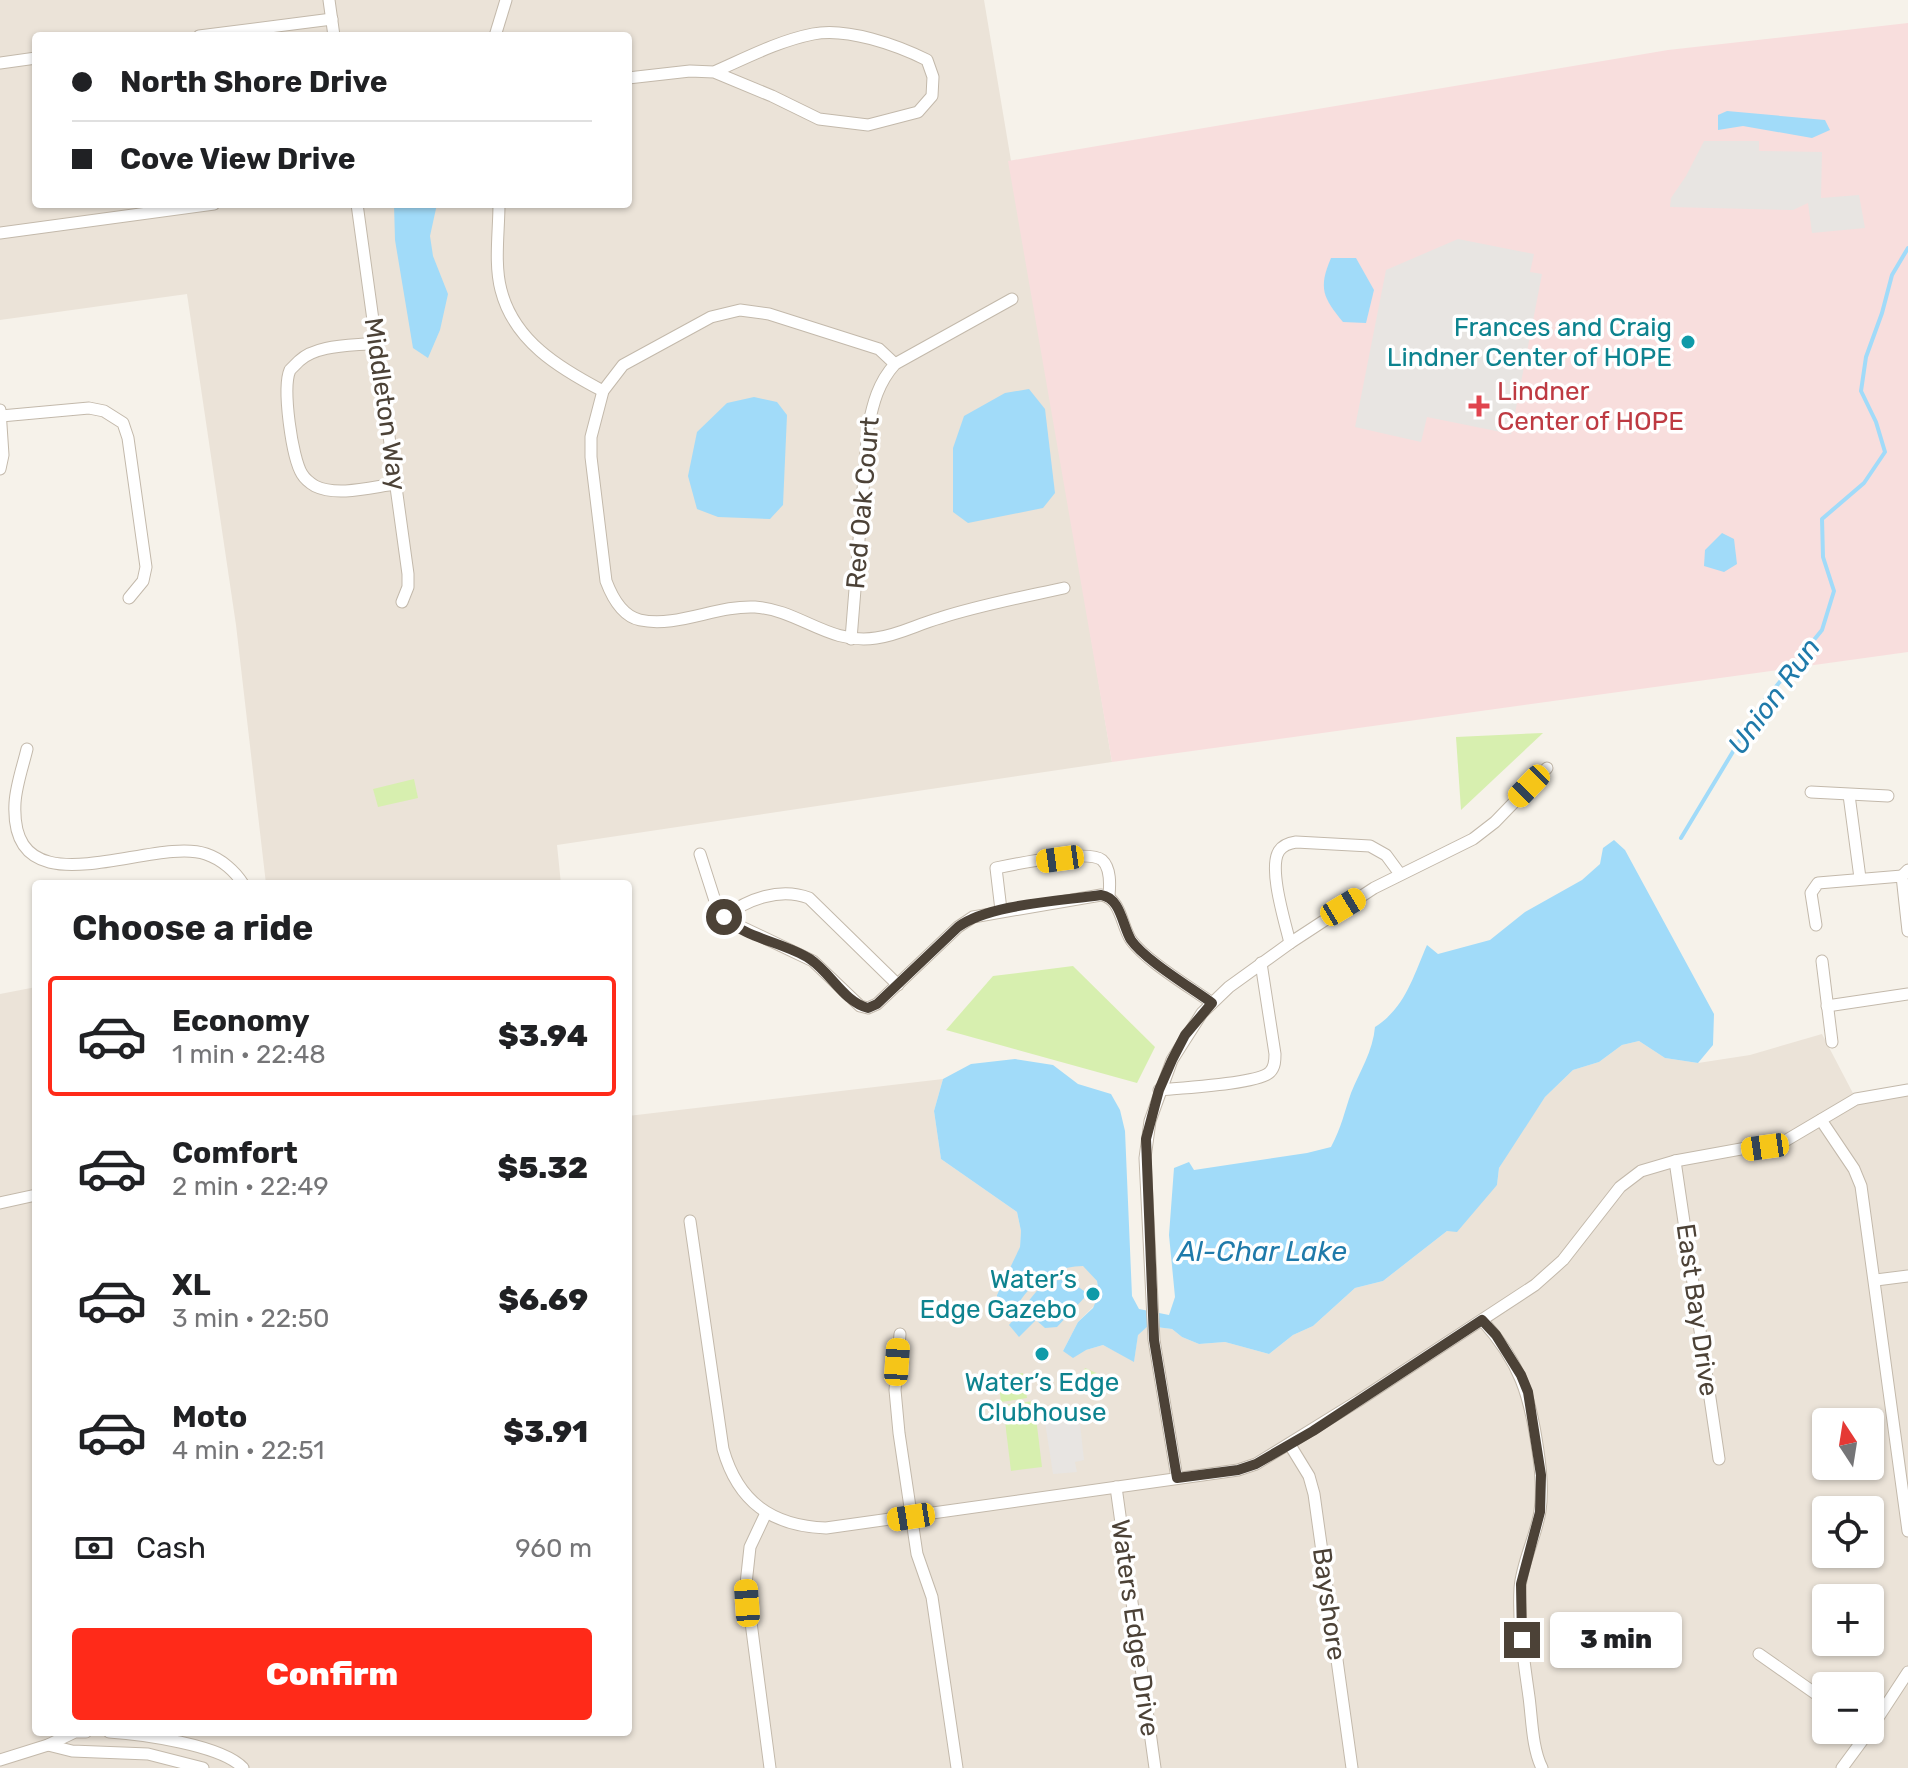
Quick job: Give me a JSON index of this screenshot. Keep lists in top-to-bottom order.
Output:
{
  "streets": {
    "street": [
      "Middleton Way",
      "Red Oak Court",
      "East Bay Drive",
      "Bayshore",
      "Waters Edge Drive"
    ]
  },
  "water": ["Union Run", "Al-Char Lake"],
  "places": {
    "other": ["Frances and Craig Lindner Center of HOPE", "Water’s Edge Gazebo", "Water’s Edge Clubhouse"],
    "health": ["Lindner Center of HOPE"]
  },
  "north": "top",
  "page": {
    "banner": ["North Shore Drive", "Cove View Drive"],
    "heading": "Choose a ride",
    "list": [
      {
        "name": "Economy",
        "note": "1 min · 22:48",
        "value": "$3.94"
      },
      {
        "name": "Comfort",
        "note": "2 min · 22:49",
        "value": "$5.32"
      },
      {
        "name": "XL",
        "note": "3 min · 22:50",
        "value": "$6.69"
      },
      {
        "name": "Moto",
        "note": "4 min · 22:51",
        "value": "$3.91"
      }
    ],
    "map_buttons": ["+", "−"],
    "pay": ["Cash", "960 m"],
    "bubble": "3 min",
    "buttons": "Confirm"
  }
}
